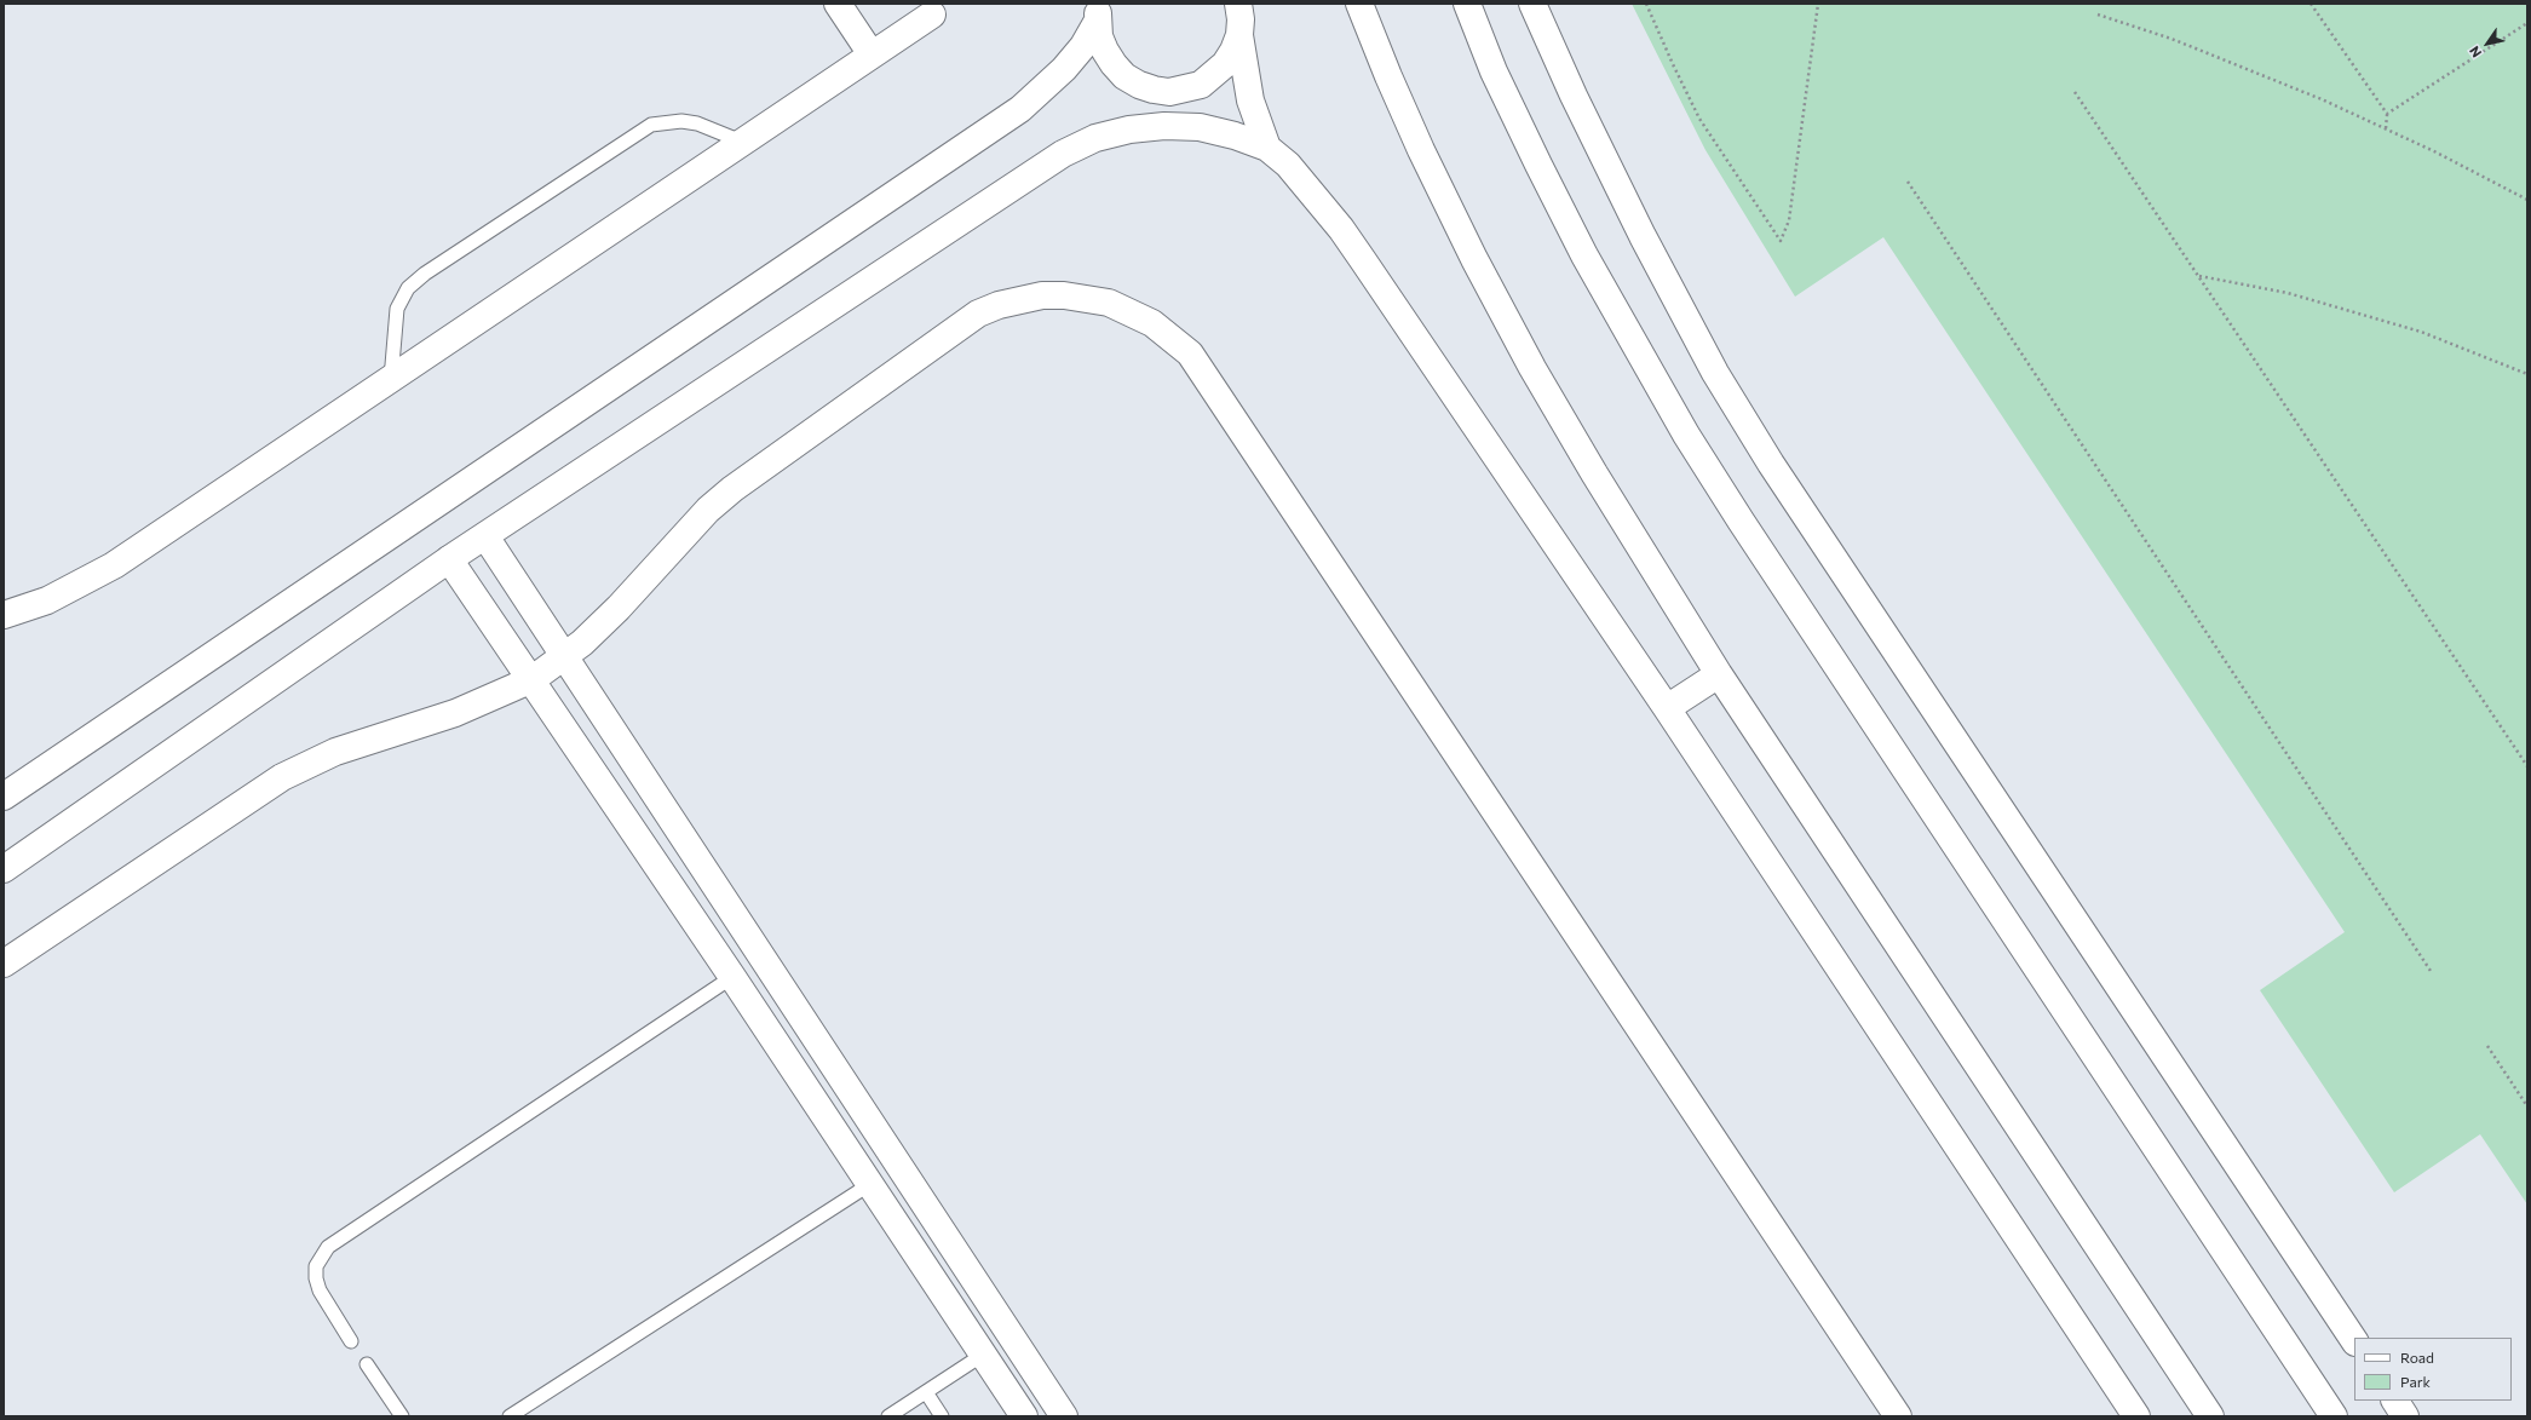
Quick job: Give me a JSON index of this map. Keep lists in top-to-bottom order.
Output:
{
  "legend": ["Road", "Park"],
  "north": "bottom left"
}
